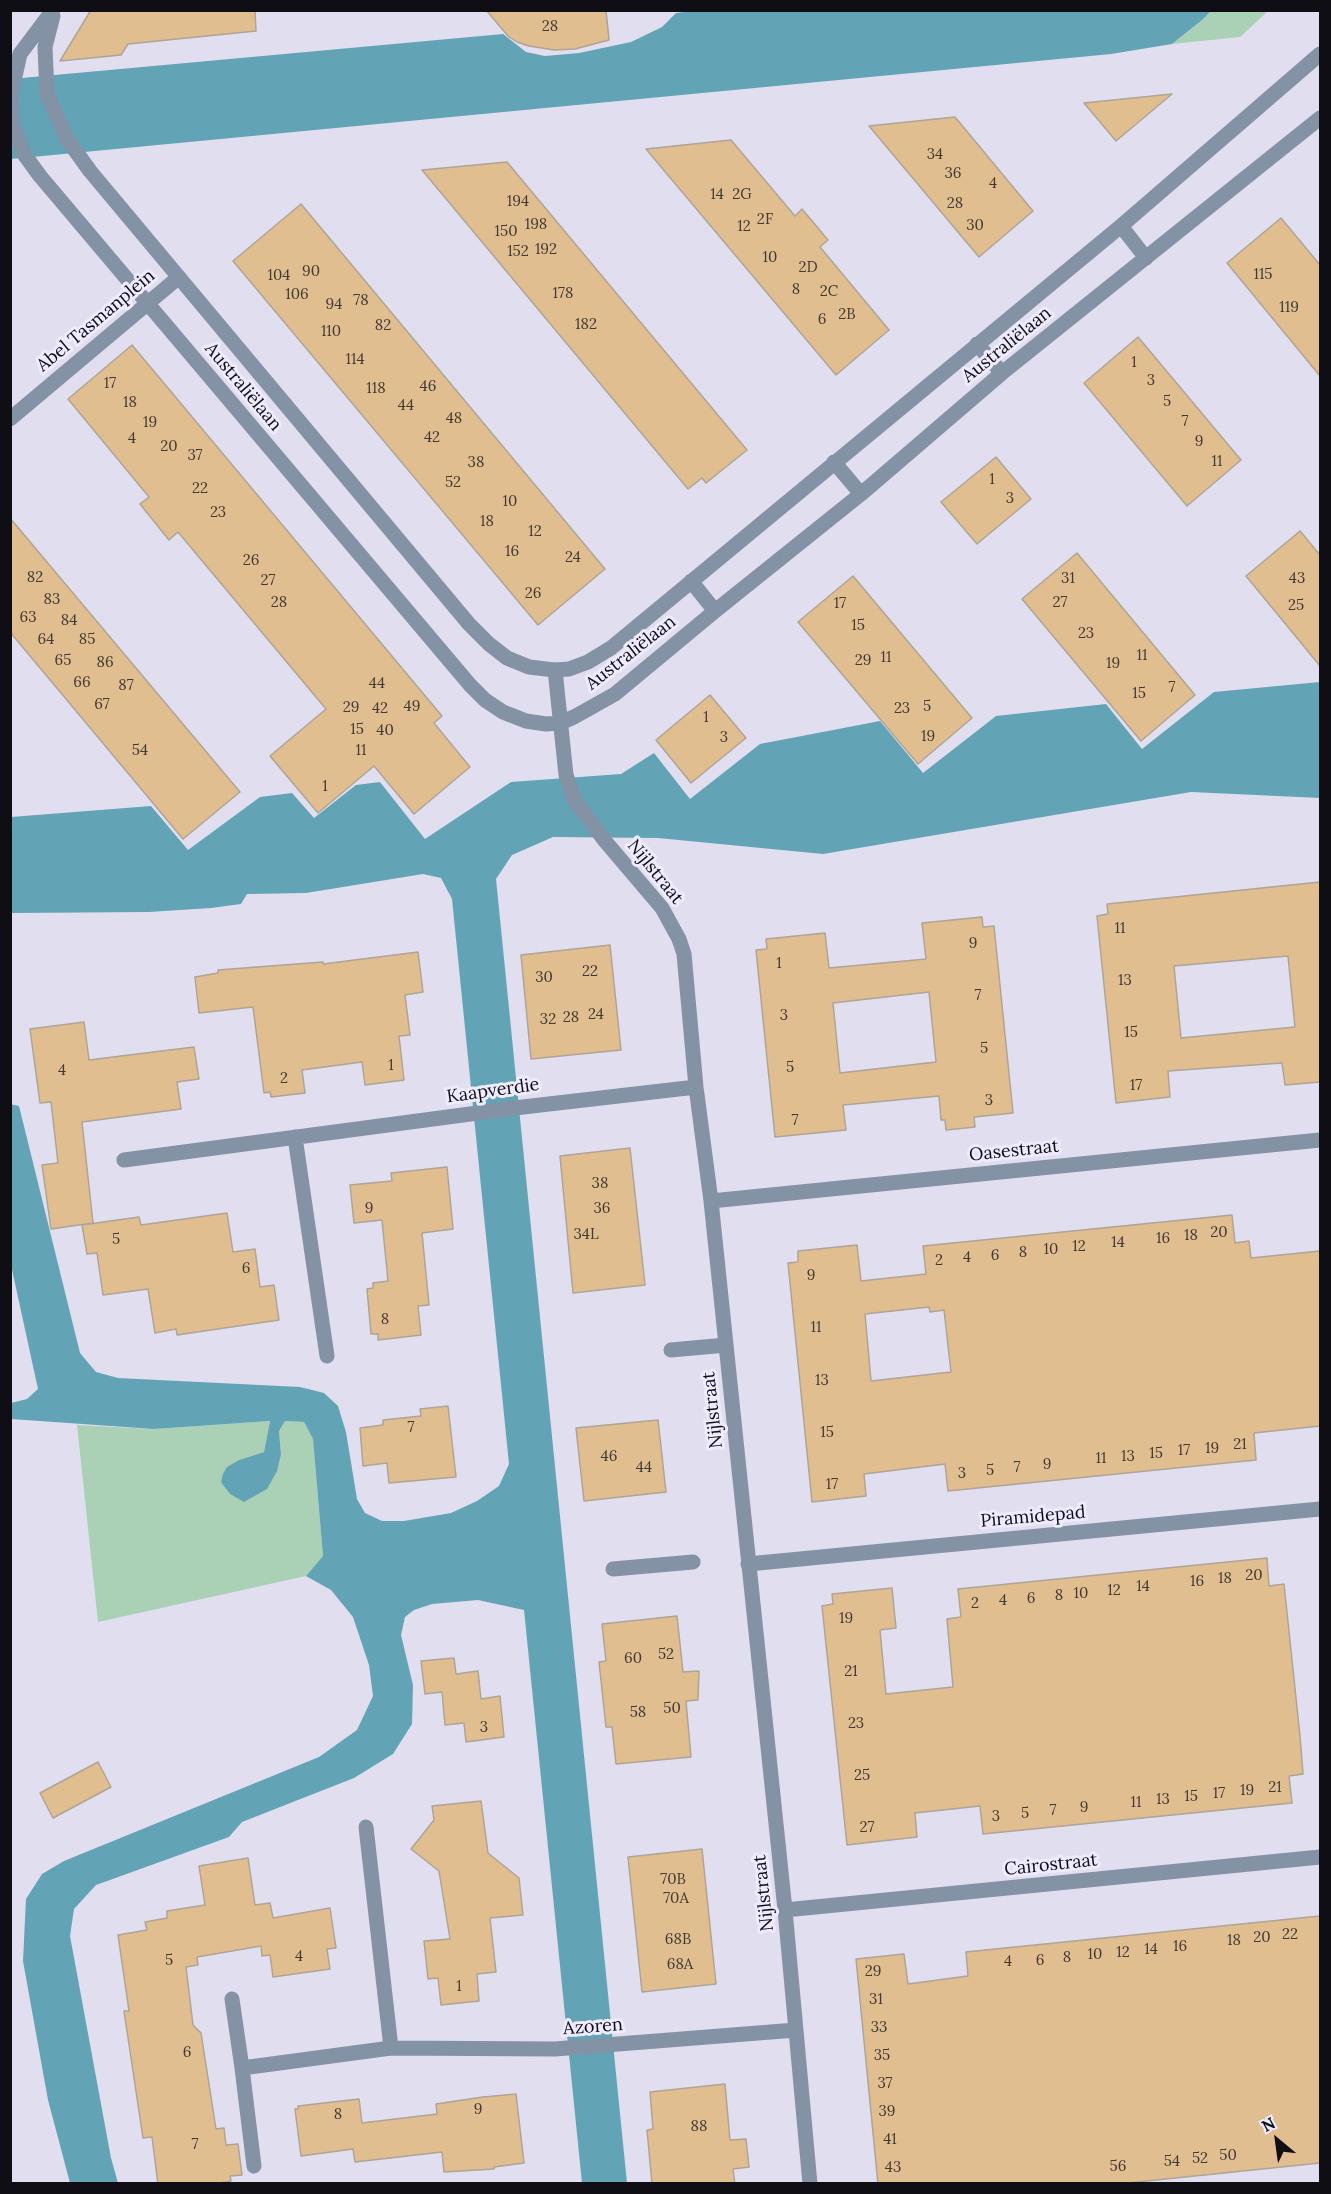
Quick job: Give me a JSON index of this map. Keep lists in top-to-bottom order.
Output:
{
  "streets": {
    "street": [
      "Abel Tasmanplein",
      "Australiëlaan",
      "Nijlstraat",
      "Kaapverdie",
      "Oasestraat",
      "Piramidepad",
      "Cairostraat",
      "Azoren"
    ]
  },
  "crossings": [
    ["Abel Tasmanplein", "Australiëlaan"],
    ["Australiëlaan", "Nijlstraat"],
    ["Nijlstraat", "Kaapverdie"],
    ["Nijlstraat", "Oasestraat"],
    ["Nijlstraat", "Piramidepad"],
    ["Nijlstraat", "Cairostraat"],
    ["Nijlstraat", "Azoren"]
  ],
  "house_numbers": [
    "28",
    "34",
    "36",
    "4",
    "14",
    "2G",
    "194",
    "28",
    "2F",
    "198",
    "30",
    "12",
    "150",
    "192",
    "152",
    "10",
    "2D",
    "90",
    "115",
    "104",
    "8",
    "2C",
    "178",
    "106",
    "78",
    "94",
    "119",
    "2B",
    "6",
    "182",
    "82",
    "110",
    "114",
    "1",
    "3",
    "17",
    "46",
    "118",
    "5",
    "18",
    "44",
    "48",
    "7",
    "19",
    "42",
    "4",
    "9",
    "20",
    "37",
    "11",
    "38",
    "1",
    "52",
    "22",
    "3",
    "10",
    "23",
    "18",
    "12",
    "16",
    "24",
    "26",
    "82",
    "31",
    "43",
    "27",
    "26",
    "83",
    "28",
    "27",
    "17",
    "25",
    "63",
    "84",
    "15",
    "23",
    "64",
    "85",
    "11",
    "11",
    "65",
    "29",
    "86",
    "19",
    "66",
    "44",
    "87",
    "7",
    "15",
    "67",
    "49",
    "5",
    "29",
    "42",
    "23",
    "1",
    "15",
    "40",
    "19",
    "3",
    "54",
    "11",
    "1",
    "11",
    "9",
    "1",
    "22",
    "30",
    "13",
    "7",
    "24",
    "3",
    "28",
    "32",
    "15",
    "5",
    "1",
    "5",
    "4",
    "2",
    "17",
    "3",
    "7",
    "38",
    "9",
    "36",
    "20",
    "34L",
    "18",
    "16",
    "5",
    "14",
    "12",
    "10",
    "8",
    "6",
    "4",
    "2",
    "6",
    "9",
    "8",
    "11",
    "13",
    "7",
    "15",
    "21",
    "19",
    "17",
    "15",
    "46",
    "13",
    "11",
    "9",
    "44",
    "7",
    "5",
    "3",
    "17",
    "20",
    "18",
    "16",
    "14",
    "12",
    "10",
    "8",
    "6",
    "4",
    "2",
    "19",
    "52",
    "60",
    "21",
    "50",
    "58",
    "23",
    "3",
    "25",
    "21",
    "19",
    "17",
    "15",
    "13",
    "11",
    "9",
    "7",
    "5",
    "3",
    "27",
    "70B",
    "70A",
    "22",
    "20",
    "68B",
    "18",
    "16",
    "14",
    "12",
    "10",
    "4",
    "8",
    "5",
    "6",
    "4",
    "68A",
    "29",
    "1",
    "31",
    "33",
    "6",
    "35",
    "37",
    "9",
    "39",
    "8",
    "88",
    "41",
    "7",
    "50",
    "52",
    "54",
    "56",
    "43"
  ],
  "north": "top left"
}
